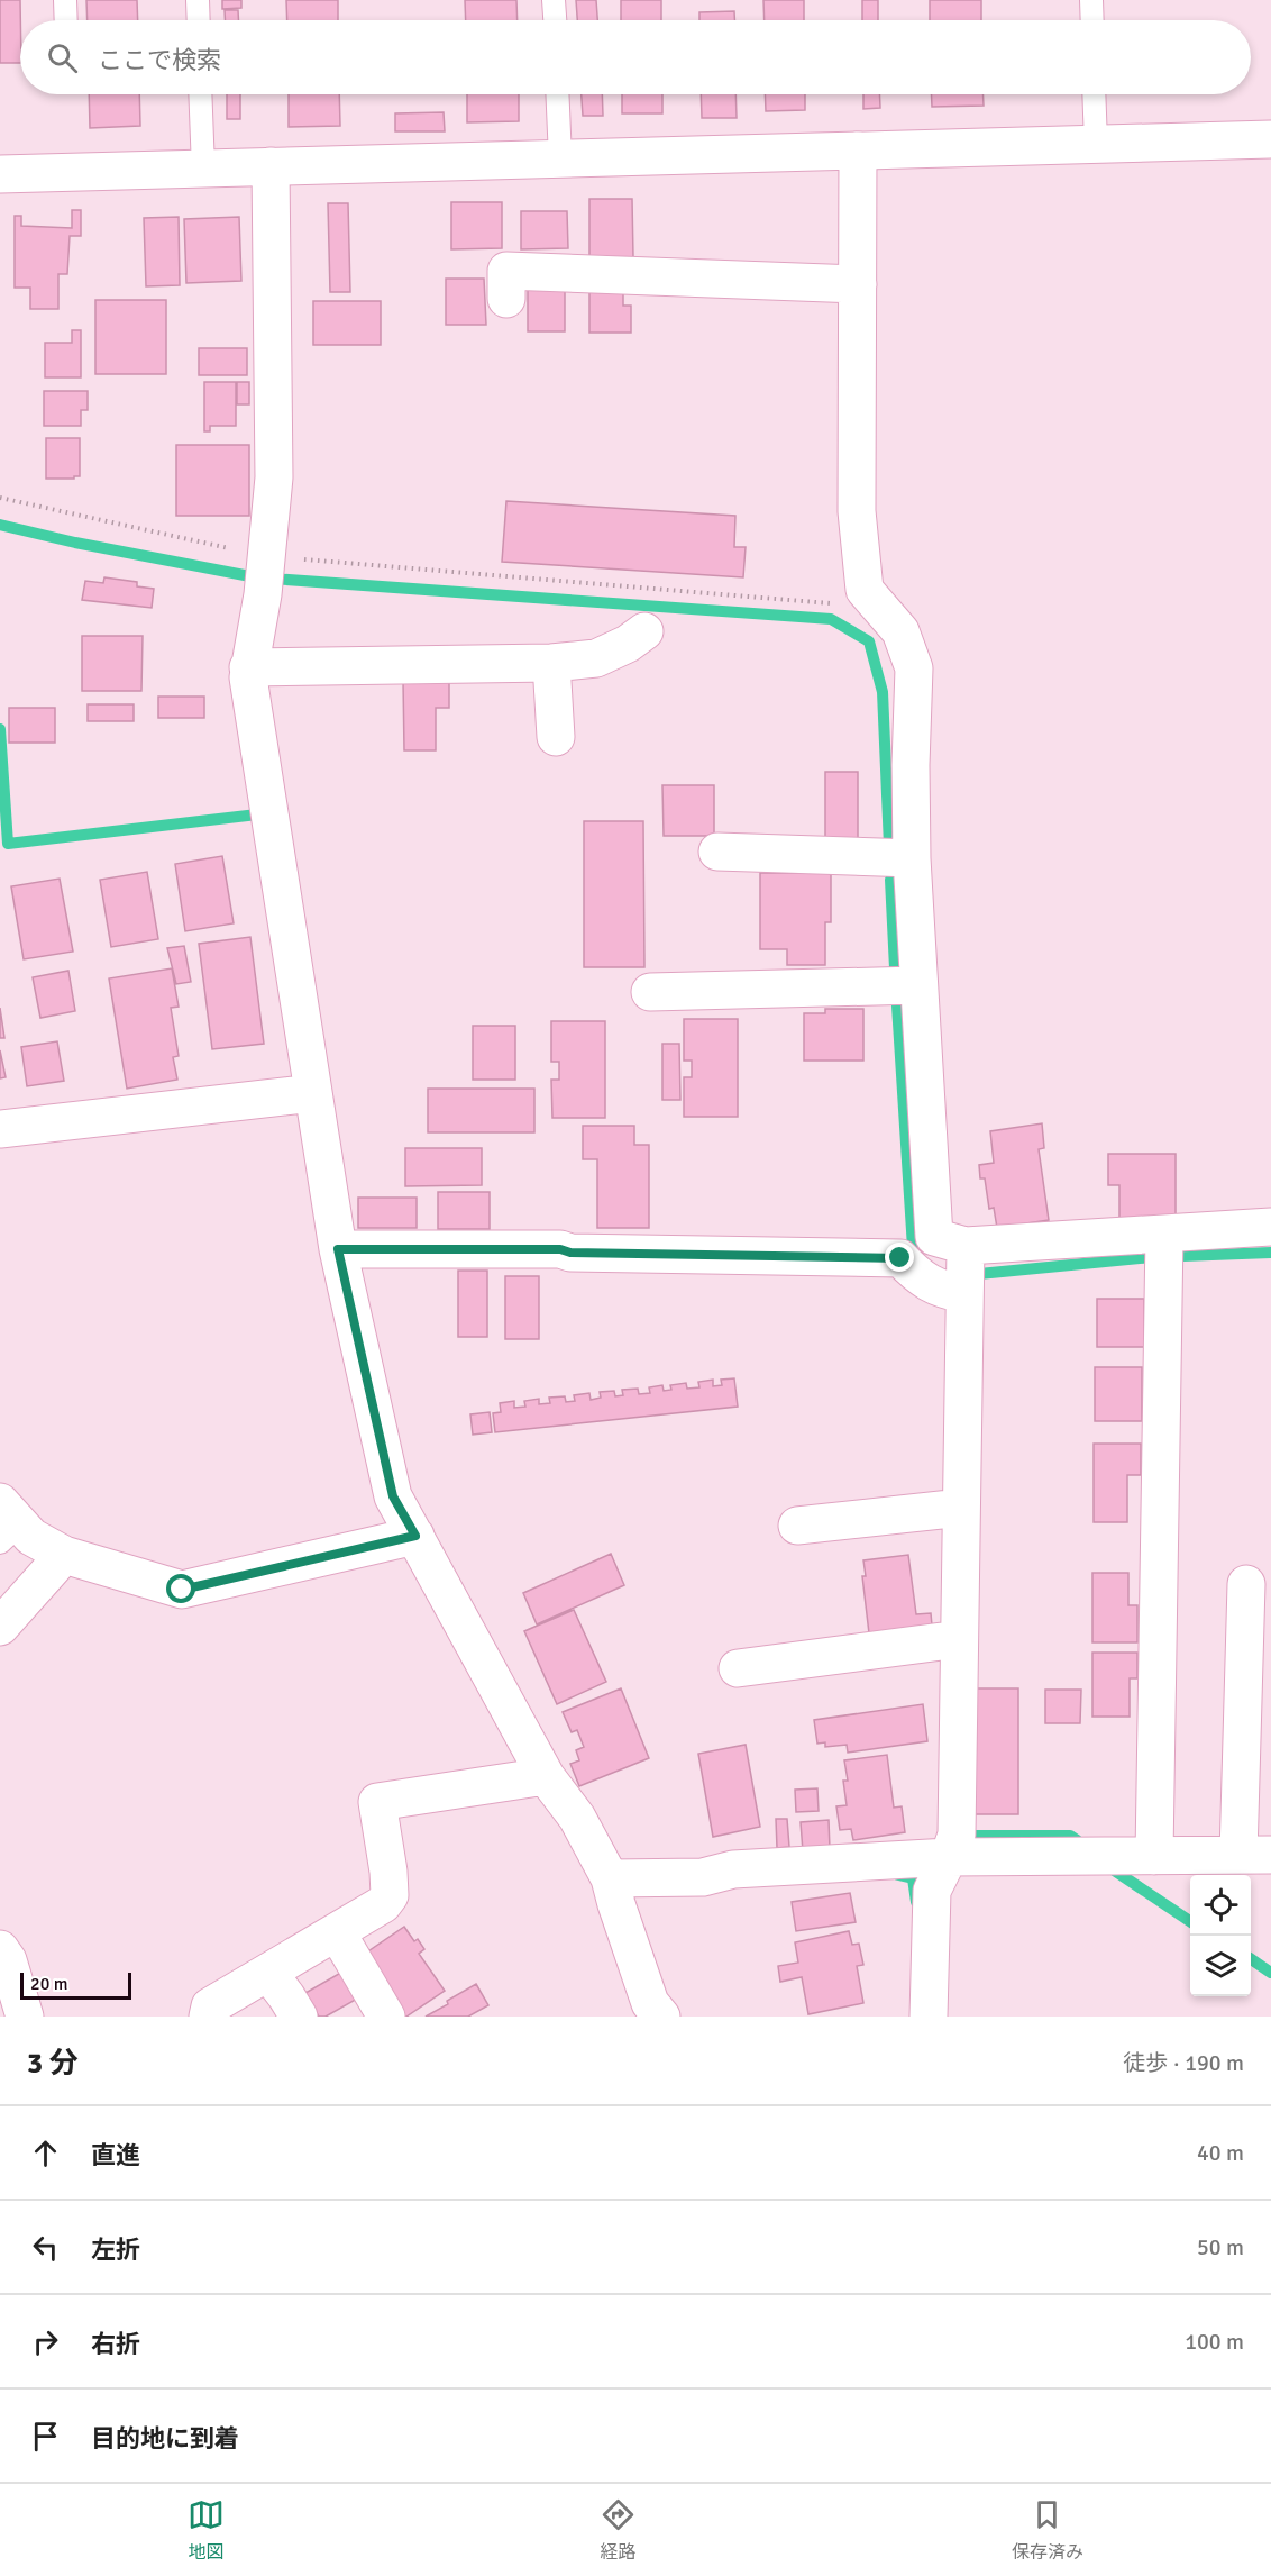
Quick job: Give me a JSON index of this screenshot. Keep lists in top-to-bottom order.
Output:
{
  "scale_bar": "20 m",
  "page": {
    "search": "ここで検索",
    "scale": "20 m",
    "heading": ["3 分", "徒歩 · 190 m"],
    "list": [
      ["直進", "40 m"],
      ["左折", "50 m"],
      ["右折", "100 m"],
      "目的地に到着"
    ],
    "nav": ["地図", "経路", "保存済み"]
  }
}
